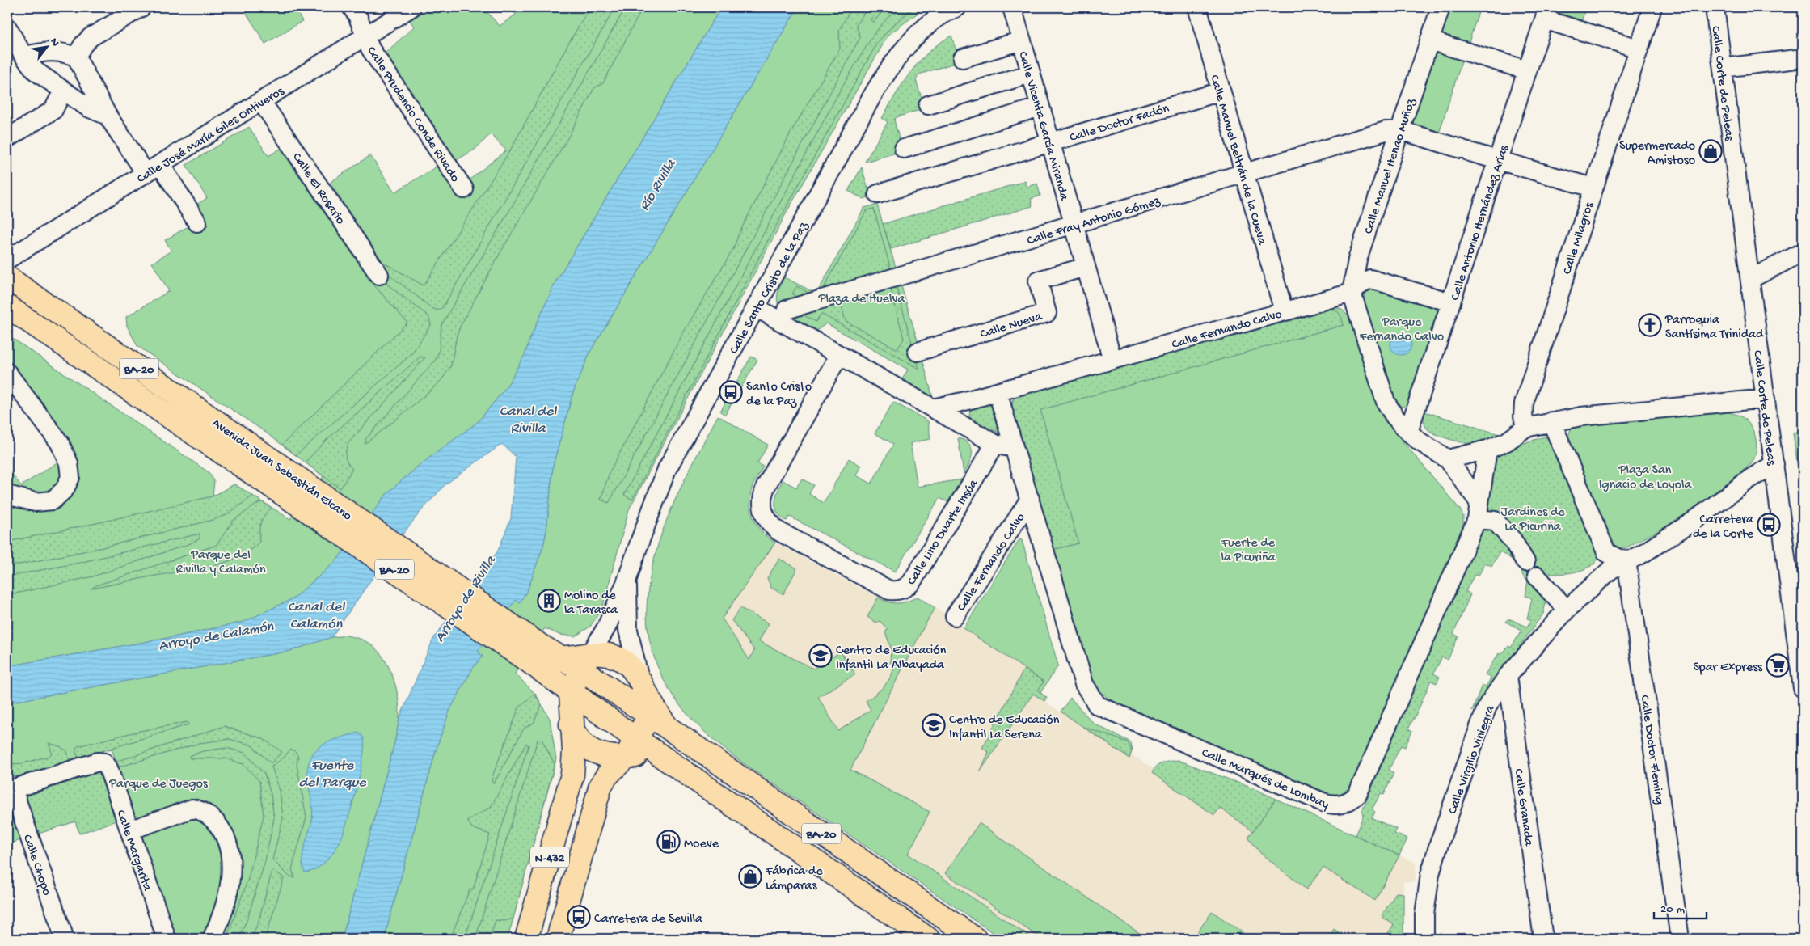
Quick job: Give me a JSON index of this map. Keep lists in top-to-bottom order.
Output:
{
  "streets": {
    "highway": ["BA-20", "Avenida Juan Sebastián Elcano", "N-432"],
    "street": [
      "Calle Corte de Peleas",
      "Calle Prudencio Conde Rivado",
      "Calle Doctor Fadón",
      "Calle Vicenta García Miranda",
      "Calle José María Giles Ontiveros",
      "Calle Manuel Beltrán de la Cueva",
      "Calle Manuel Henao Muñoz",
      "Calle El Rosario",
      "Calle Fray Antonio Gómez",
      "Calle Antonio Hernández Arias",
      "Calle Milagros",
      "Calle Santo Cristo de la Paz",
      "Calle Nueva",
      "Calle Fernando Calvo",
      "Calle Lino Duarte Insúa",
      "Calle Doctor Fleming",
      "Calle Virgilio Viniegra",
      "Calle Marqués de Lombay",
      "Calle Granada",
      "Calle Margarita",
      "Calle Chopo"
    ]
  },
  "crossings": [
    ["Calle Prudencio Conde Rivado", "Calle José María Giles Ontiveros"],
    ["Calle Doctor Fadón", "Calle Vicenta García Miranda"],
    ["Calle Doctor Fadón", "Calle Manuel Beltrán de la Cueva"],
    ["Calle Vicenta García Miranda", "Calle Fray Antonio Gómez"],
    ["Calle Vicenta García Miranda", "Calle Nueva"],
    ["Calle Vicenta García Miranda", "Calle Fernando Calvo"],
    ["Calle José María Giles Ontiveros", "Calle El Rosario"],
    ["Calle Manuel Beltrán de la Cueva", "Calle Fray Antonio Gómez"],
    ["Calle Manuel Beltrán de la Cueva", "Calle Fernando Calvo"],
    ["Calle Manuel Henao Muñoz", "Calle Fray Antonio Gómez"],
    ["Calle Manuel Henao Muñoz", "Calle Fernando Calvo"],
    ["Calle Antonio Hernández Arias", "Calle Fernando Calvo"],
    ["Calle Santo Cristo de la Paz", "BA-20"],
    ["Calle Santo Cristo de la Paz", "Avenida Juan Sebastián Elcano"],
    ["Calle Fernando Calvo", "Calle Marqués de Lombay"],
    ["BA-20", "Avenida Juan Sebastián Elcano"],
    ["Calle Doctor Fleming", "Calle Virgilio Viniegra"],
    ["Calle Virgilio Viniegra", "Calle Granada"],
    ["Calle Margarita", "Calle Chopo"]
  ],
  "water": [
    "Río Rivilla",
    "Canal del Rivilla",
    "Arroyo de Rivilla",
    "Canal del Calamón",
    "Arroyo de Calamón",
    "Fuente del Parque"
  ],
  "parks": [
    "Plaza de Huelva",
    "Parque Fernando Calvo",
    "Plaza San Ignacio de Loyola",
    "Jardines de La Picuriña",
    "Fuerte de la Picuriña",
    "Parque del Rivilla y Calamón",
    "Parque de Juegos"
  ],
  "places": {
    "shop": ["Supermercado Amistoso", "Fábrica de Lámparas"],
    "church": ["Parroquia Santísima Trinidad"],
    "bus stop": ["Santo Cristo de la Paz", "Carretera de la Corte", "Carretera de Sevilla"],
    "building": ["Molino de la Tarasca"],
    "school or university": ["Centro de Educación Infantil La Albayada", "Centro de Educación Infantil La Serena"],
    "supermarket": ["Spar Express"],
    "fuel station": ["Moeve"]
  },
  "scale_bar": "20 m",
  "north": "top right"
}
